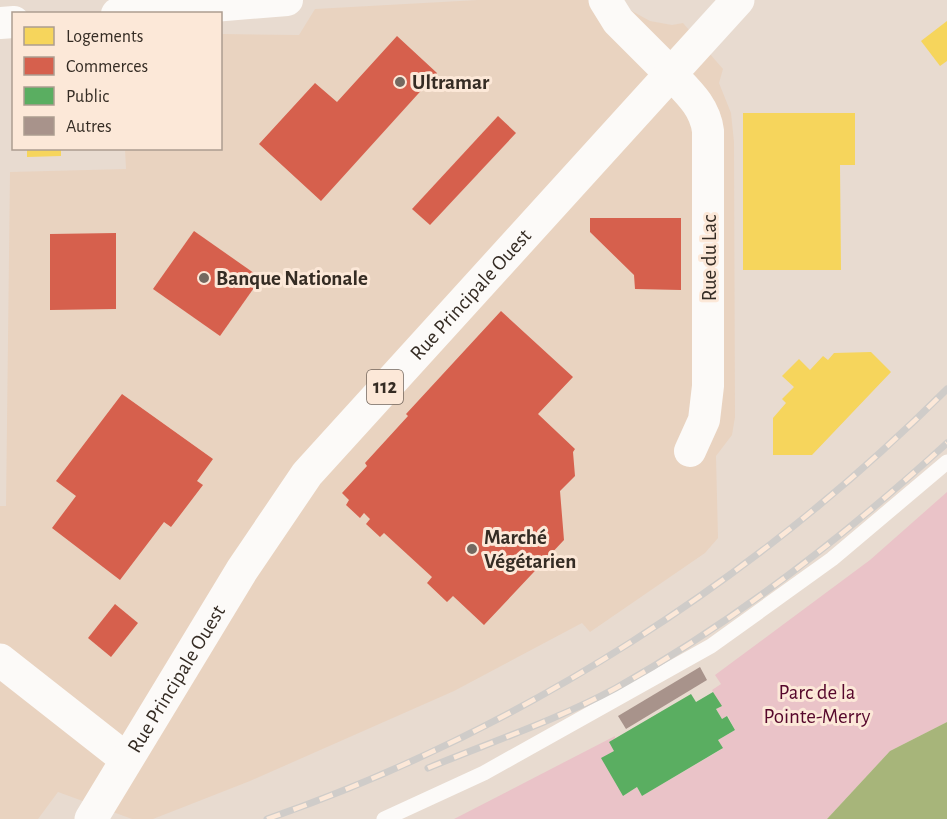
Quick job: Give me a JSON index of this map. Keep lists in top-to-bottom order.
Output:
{
  "streets": {
    "main road": ["Rue Principale Ouest", "112"],
    "street": ["Rue du Lac"]
  },
  "crossings": [
    ["Rue du Lac", "Rue Principale Ouest"]
  ],
  "parks": ["Parc de la Pointe-Merry"],
  "places": ["Ultramar", "Banque Nationale", "Marché Végétarien"],
  "legend": [
    "Logements",
    "Commerces",
    "Public",
    "Autres"
  ]
}
